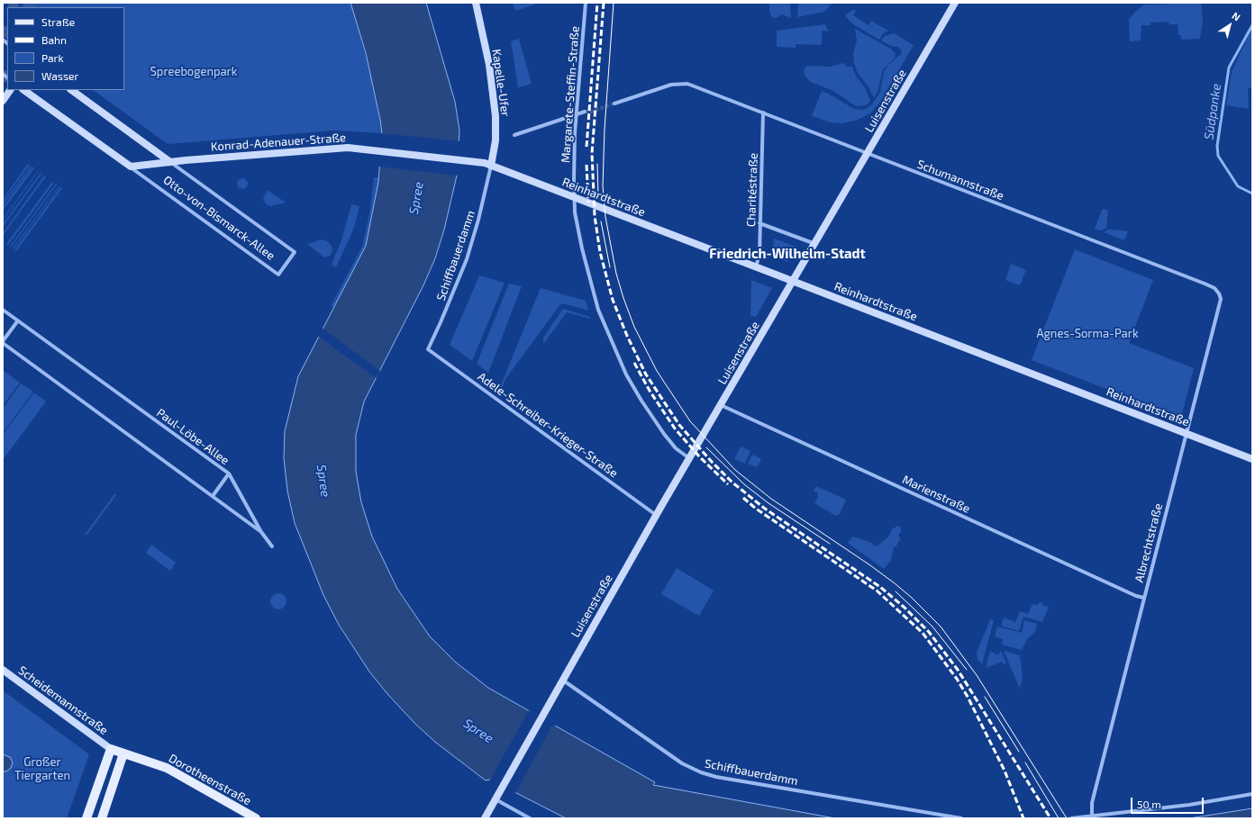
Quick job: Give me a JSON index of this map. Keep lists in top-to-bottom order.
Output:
{
  "streets": {
    "main road": ["Dorotheenstraße"],
    "street": [
      "Kapelle-Ufer",
      "Margarete-Steffin-Straße",
      "Luisenstraße",
      "Konrad-Adenauer-Straße",
      "Schumannstraße",
      "Charitéstraße",
      "Reinhardtstraße",
      "Otto-von-Bismarck-Allee",
      "Schiffbauerdamm",
      "Adele-Schreiber-Krieger-Straße",
      "Paul-Löbe-Allee",
      "Marienstraße",
      "Albrechtstraße",
      "Scheidemannstraße"
    ]
  },
  "crossings": [
    ["Kapelle-Ufer", "Konrad-Adenauer-Straße"],
    ["Kapelle-Ufer", "Reinhardtstraße"],
    ["Kapelle-Ufer", "Schiffbauerdamm"],
    ["Margarete-Steffin-Straße", "Luisenstraße"],
    ["Margarete-Steffin-Straße", "Reinhardtstraße"],
    ["Luisenstraße", "Schumannstraße"],
    ["Luisenstraße", "Reinhardtstraße"],
    ["Luisenstraße", "Schiffbauerdamm"],
    ["Luisenstraße", "Adele-Schreiber-Krieger-Straße"],
    ["Luisenstraße", "Marienstraße"],
    ["Konrad-Adenauer-Straße", "Reinhardtstraße"],
    ["Konrad-Adenauer-Straße", "Otto-von-Bismarck-Allee"],
    ["Konrad-Adenauer-Straße", "Schiffbauerdamm"],
    ["Schumannstraße", "Charitéstraße"],
    ["Schumannstraße", "Albrechtstraße"],
    ["Charitéstraße", "Reinhardtstraße"],
    ["Reinhardtstraße", "Schiffbauerdamm"],
    ["Reinhardtstraße", "Albrechtstraße"],
    ["Schiffbauerdamm", "Adele-Schreiber-Krieger-Straße"],
    ["Marienstraße", "Albrechtstraße"],
    ["Scheidemannstraße", "Dorotheenstraße"]
  ],
  "districts": ["Friedrich-Wilhelm-Stadt"],
  "water": ["Südpanke", "Spree"],
  "parks": ["Spreebogenpark", "Agnes-Sorma-Park", "Großer Tiergarten"],
  "legend": [
    "Straße",
    "Bahn",
    "Park",
    "Wasser"
  ],
  "scale_bar": "50 m",
  "north": "top right"
}
